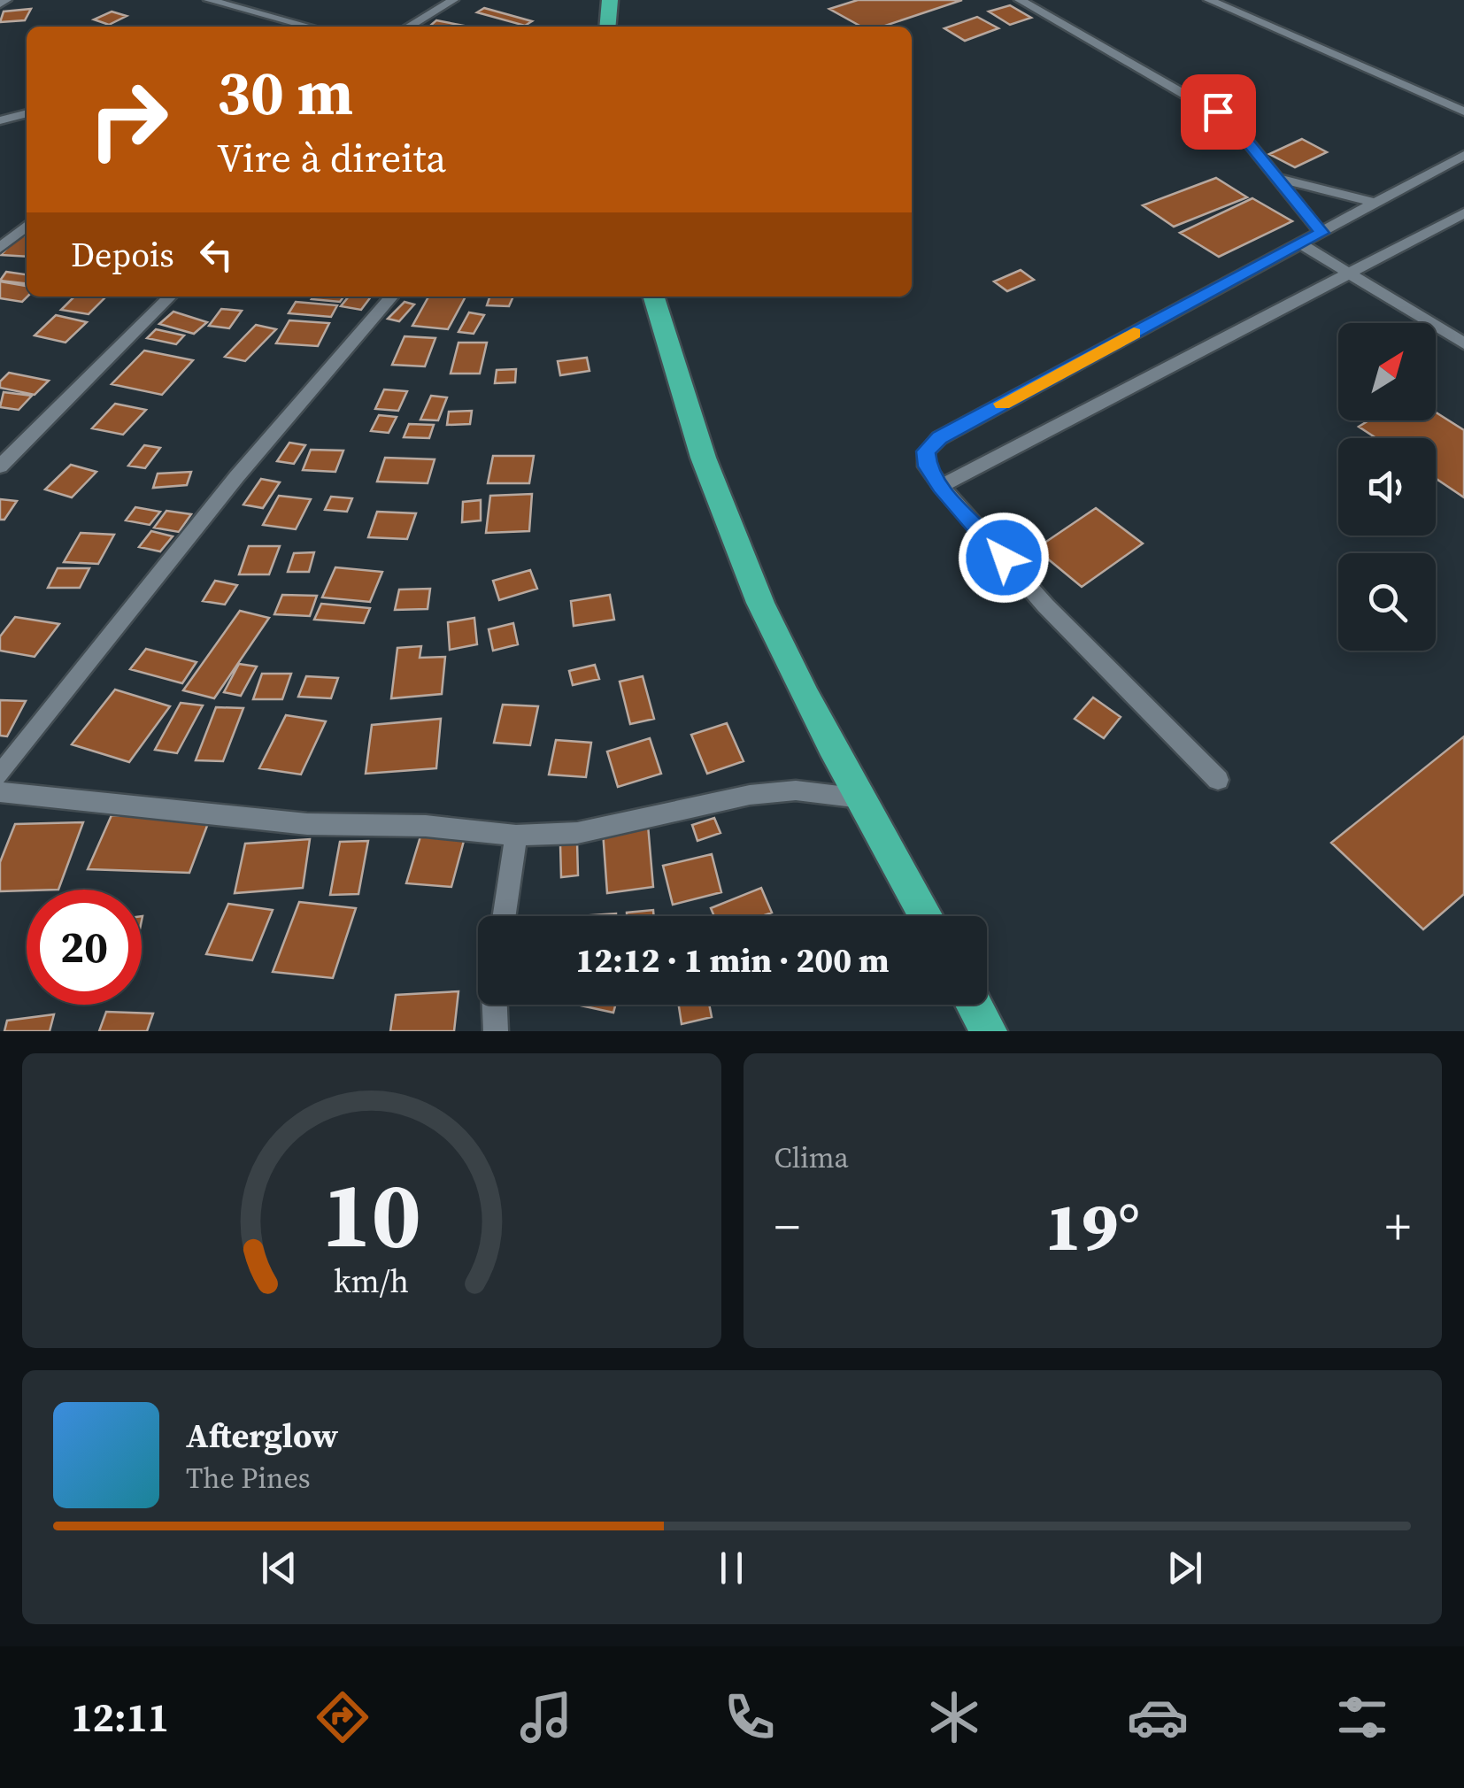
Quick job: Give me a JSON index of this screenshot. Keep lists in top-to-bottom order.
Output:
{
  "north": "top right",
  "page": {
    "turn": ["30 m", "Vire à direita"],
    "then": "Depois",
    "limit": "20",
    "trip": "12:12 · 1 min · 200 m",
    "tile": "Clima",
    "heat": ["−", "19°", "+"],
    "song": ["Afterglow", "The Pines"],
    "tabs": "12:11",
    "gauge": ["10", "km/h"]
  }
}
